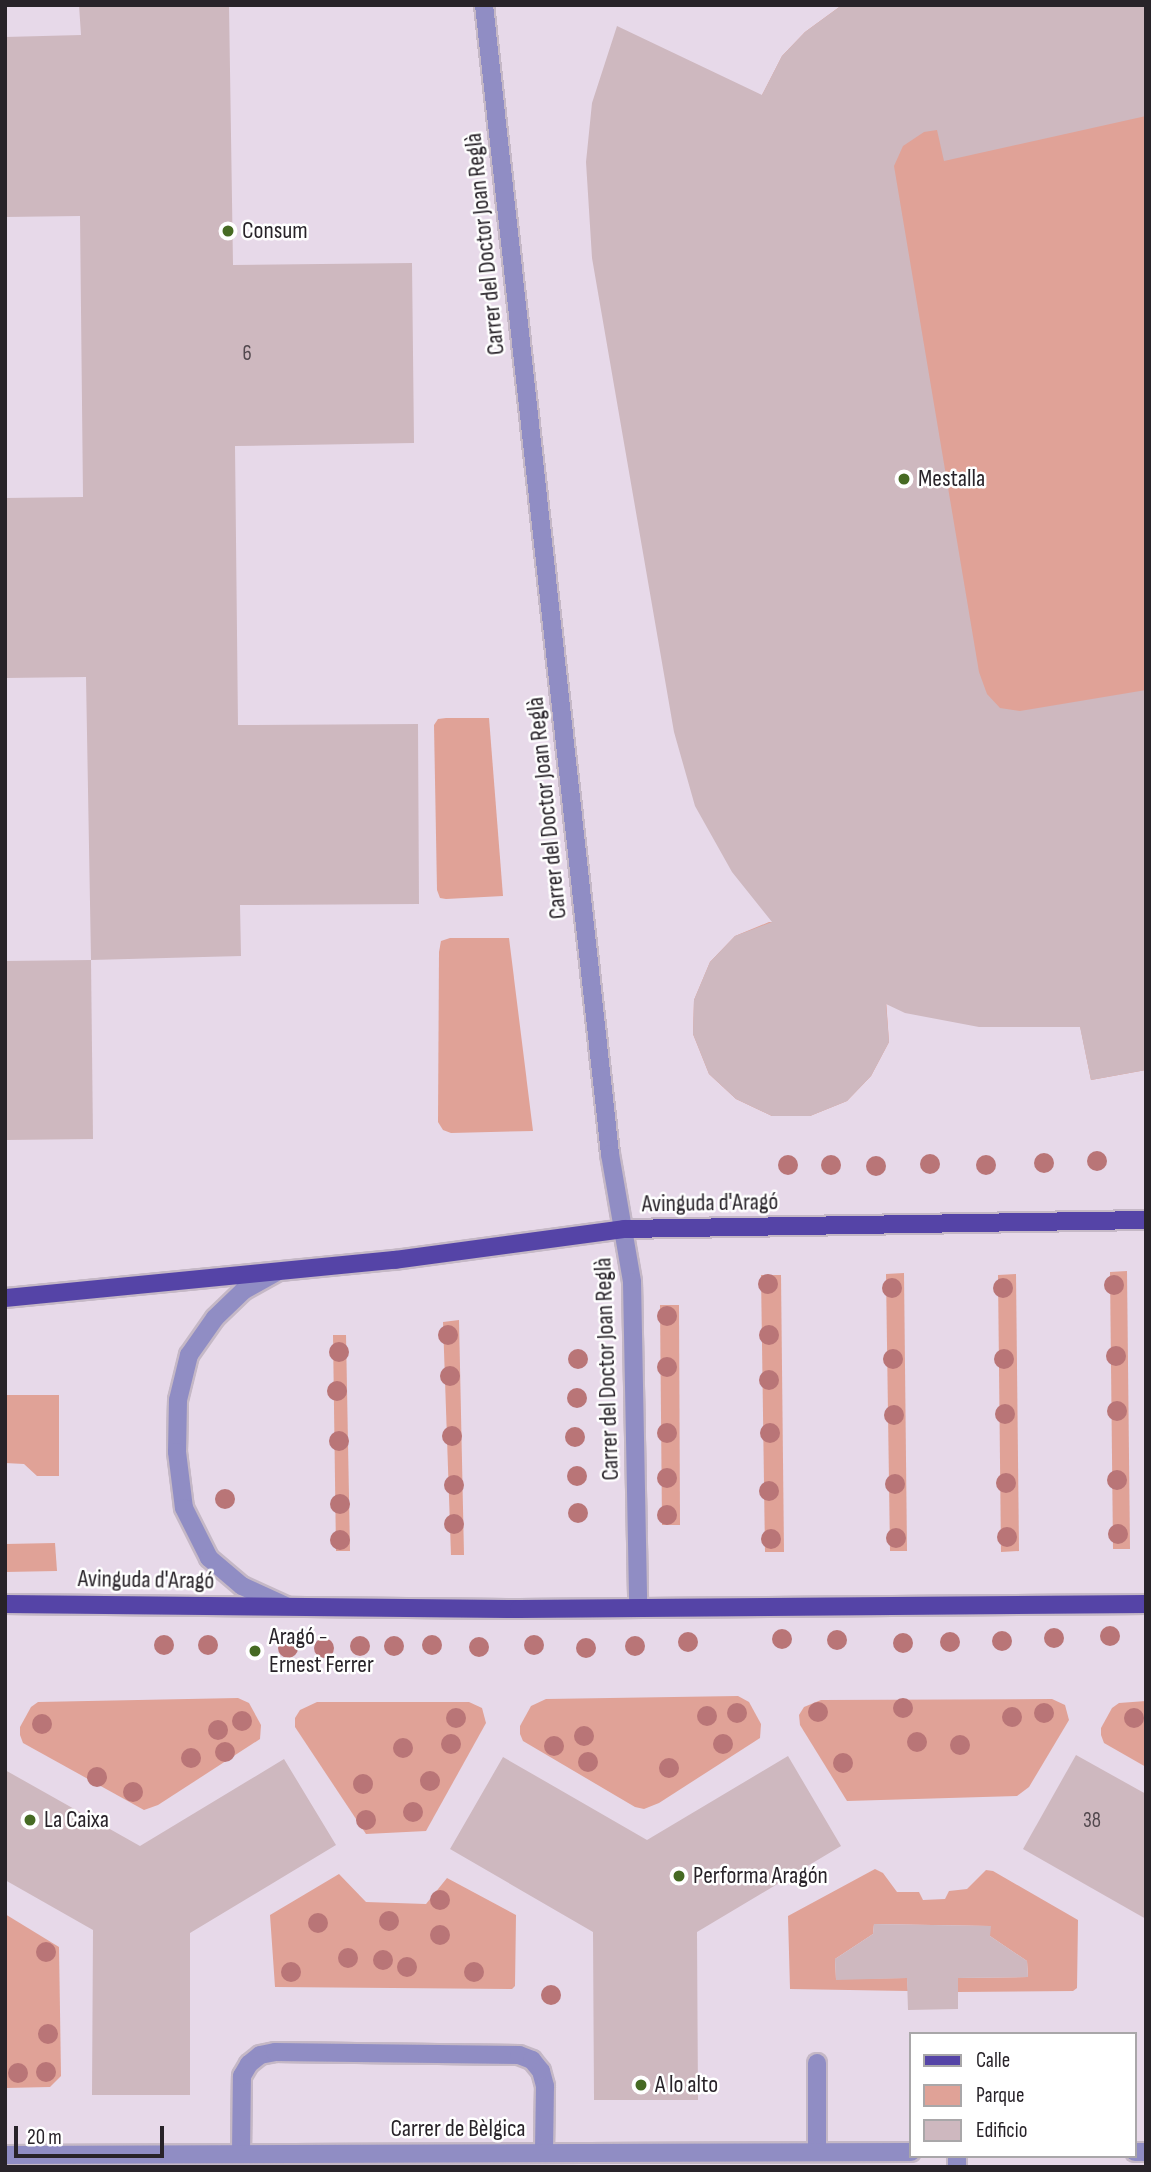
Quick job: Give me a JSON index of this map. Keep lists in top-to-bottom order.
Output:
{
  "streets": {
    "main road": ["Avinguda d'Aragó"],
    "street": ["Carrer del Doctor Joan Reglà", "Carrer de Bèlgica"]
  },
  "crossings": [
    ["Carrer del Doctor Joan Reglà", "Avinguda d'Aragó"]
  ],
  "places": [
    "Consum",
    "Mestalla",
    "Aragó - Ernest Ferrer",
    "La Caixa",
    "Performa Aragón",
    "A lo alto"
  ],
  "house_numbers": ["6", "38"],
  "legend": ["Calle", "Parque", "Edificio"],
  "scale_bar": "20 m"
}
